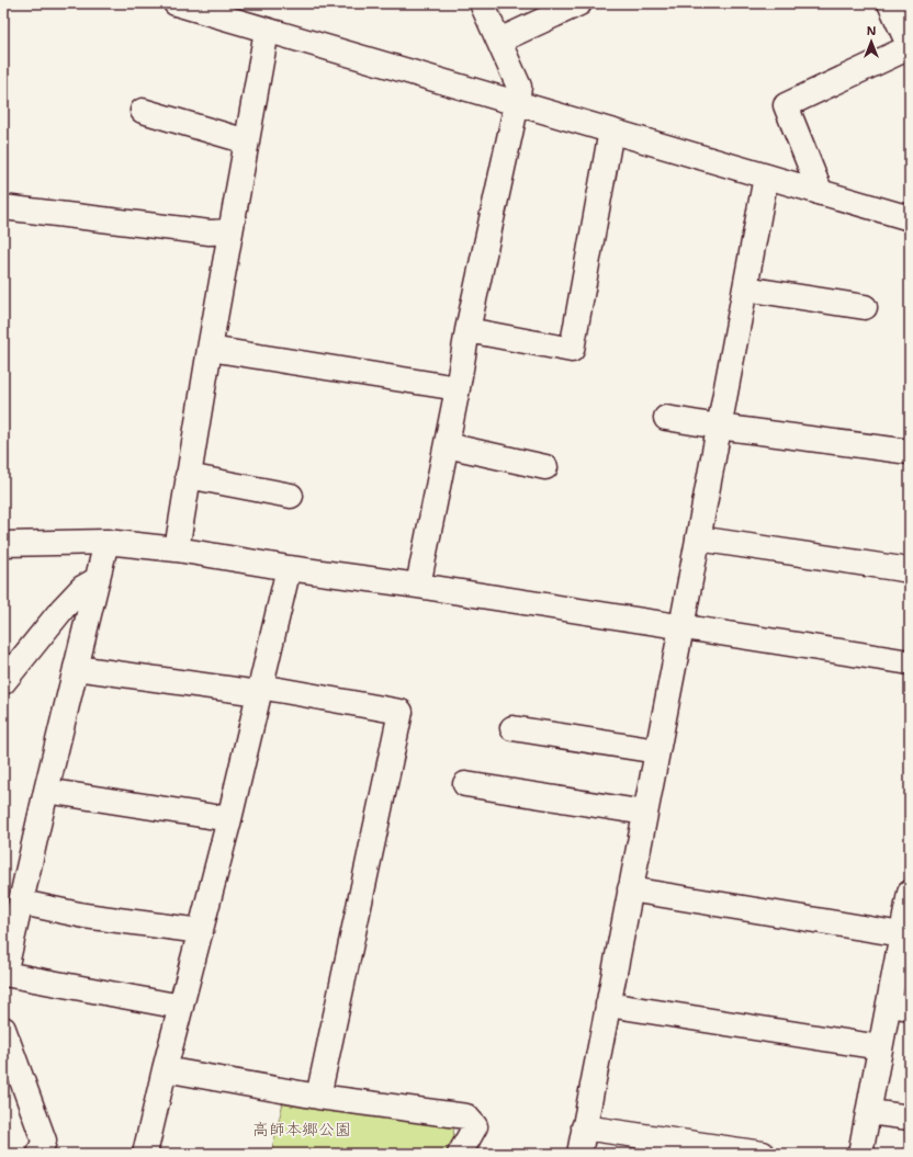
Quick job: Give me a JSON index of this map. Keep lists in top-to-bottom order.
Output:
{
  "parks": ["高師本郷公園"],
  "north": "top"
}
